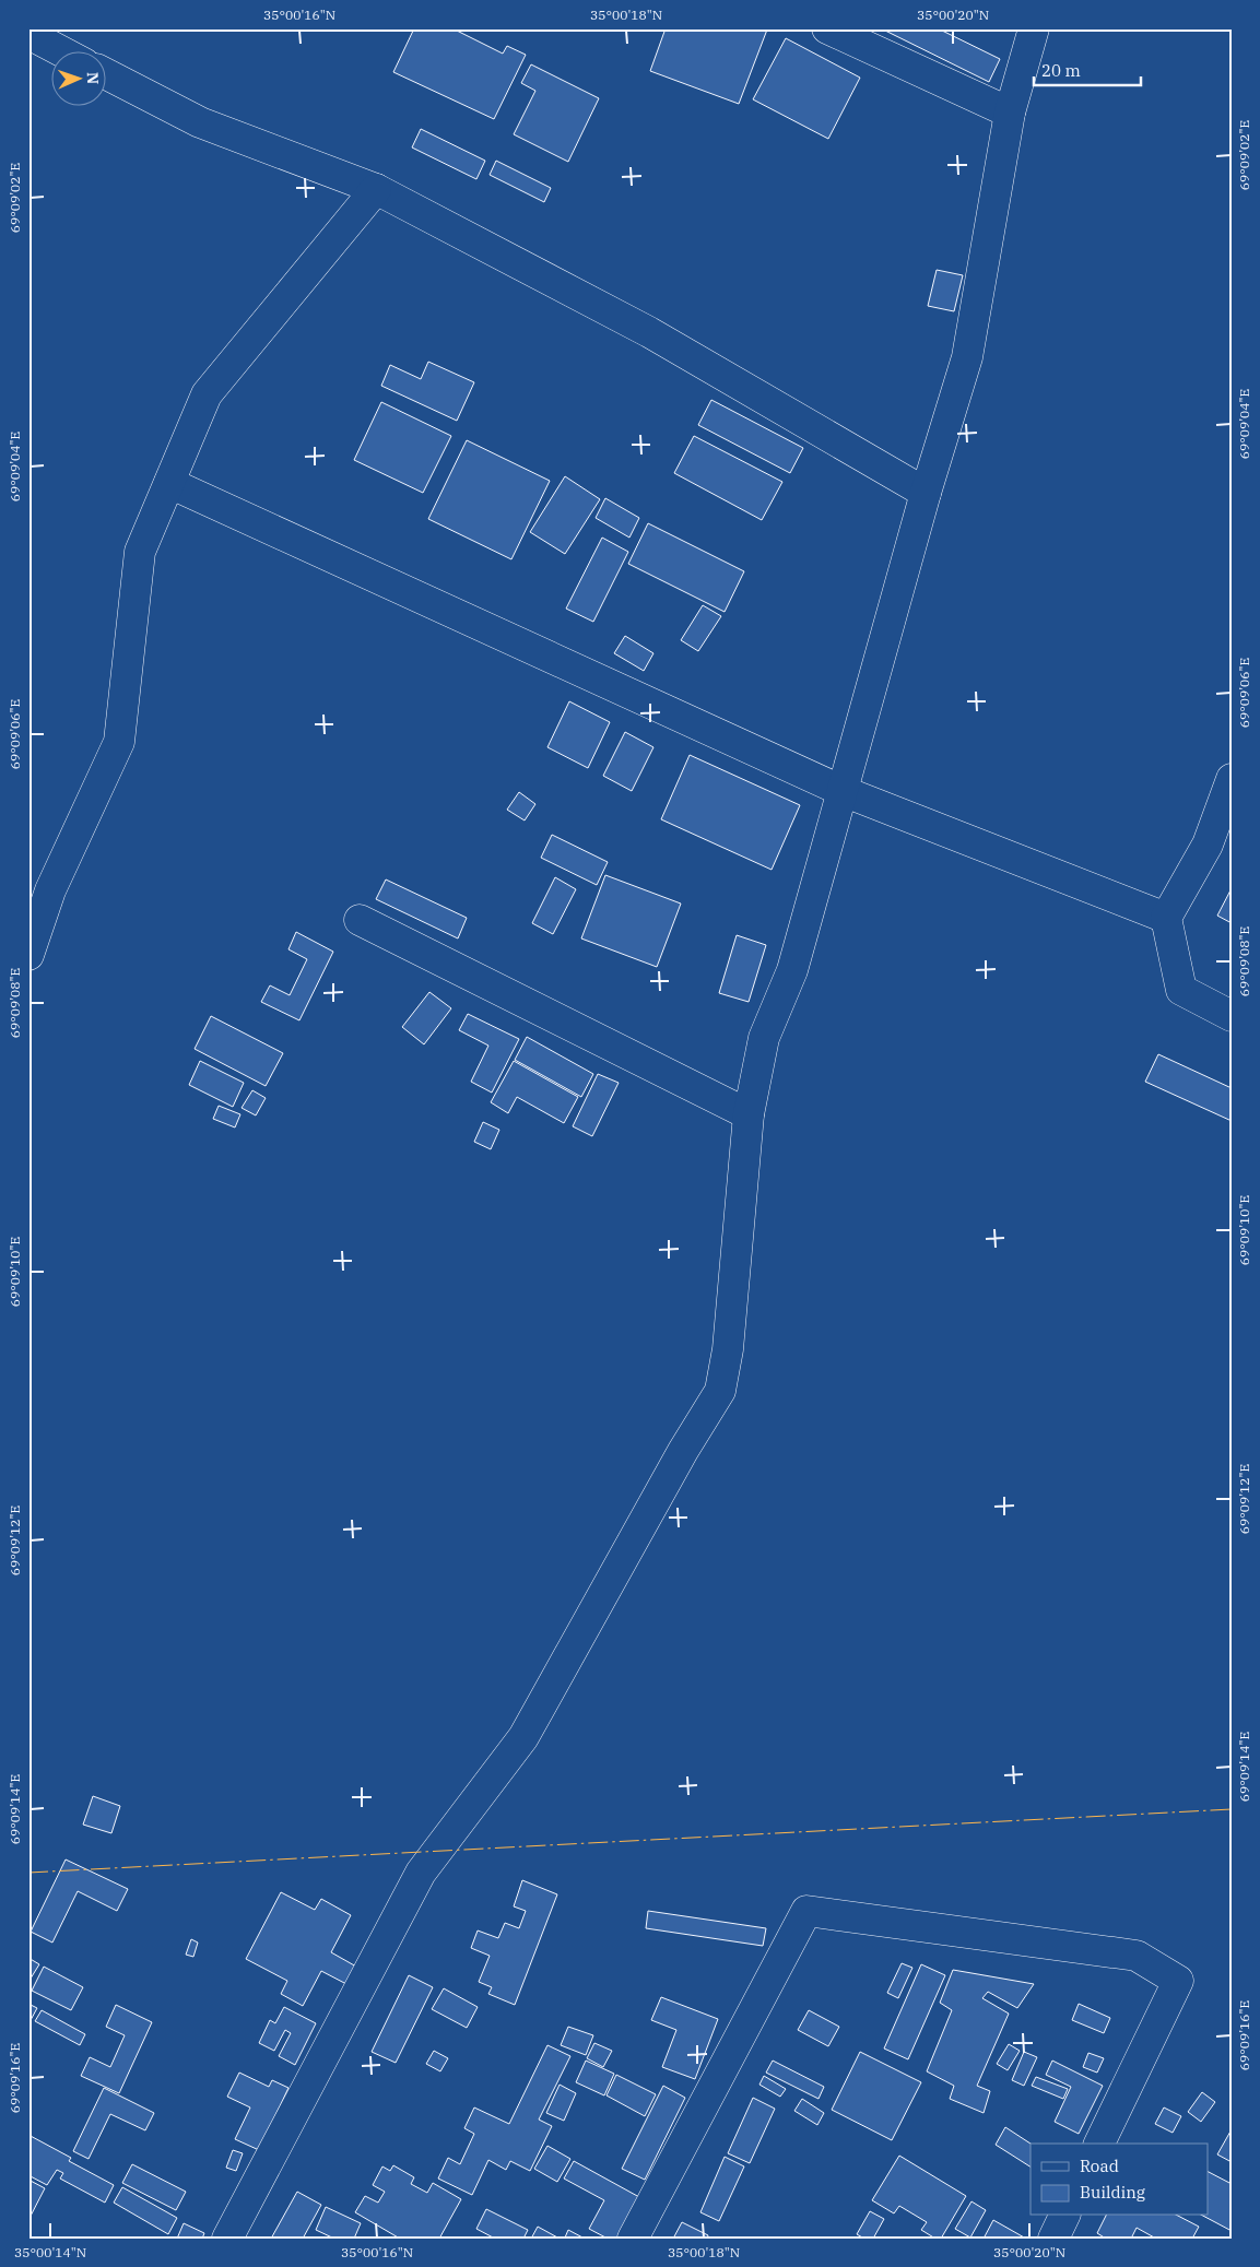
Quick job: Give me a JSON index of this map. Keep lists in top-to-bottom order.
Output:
{
  "legend": ["Road", "Building"],
  "scale_bar": "20 m",
  "north": "right",
  "coordinates": [
    "35°00'16\"N",
    "35°00'18\"N",
    "35°00'20\"N",
    "69°09'02\"E",
    "69°09'04\"E",
    "69°09'06\"E",
    "69°09'08\"E",
    "69°09'10\"E",
    "69°09'12\"E",
    "69°09'14\"E",
    "69°09'16\"E",
    "35°00'14\"N"
  ]
}
